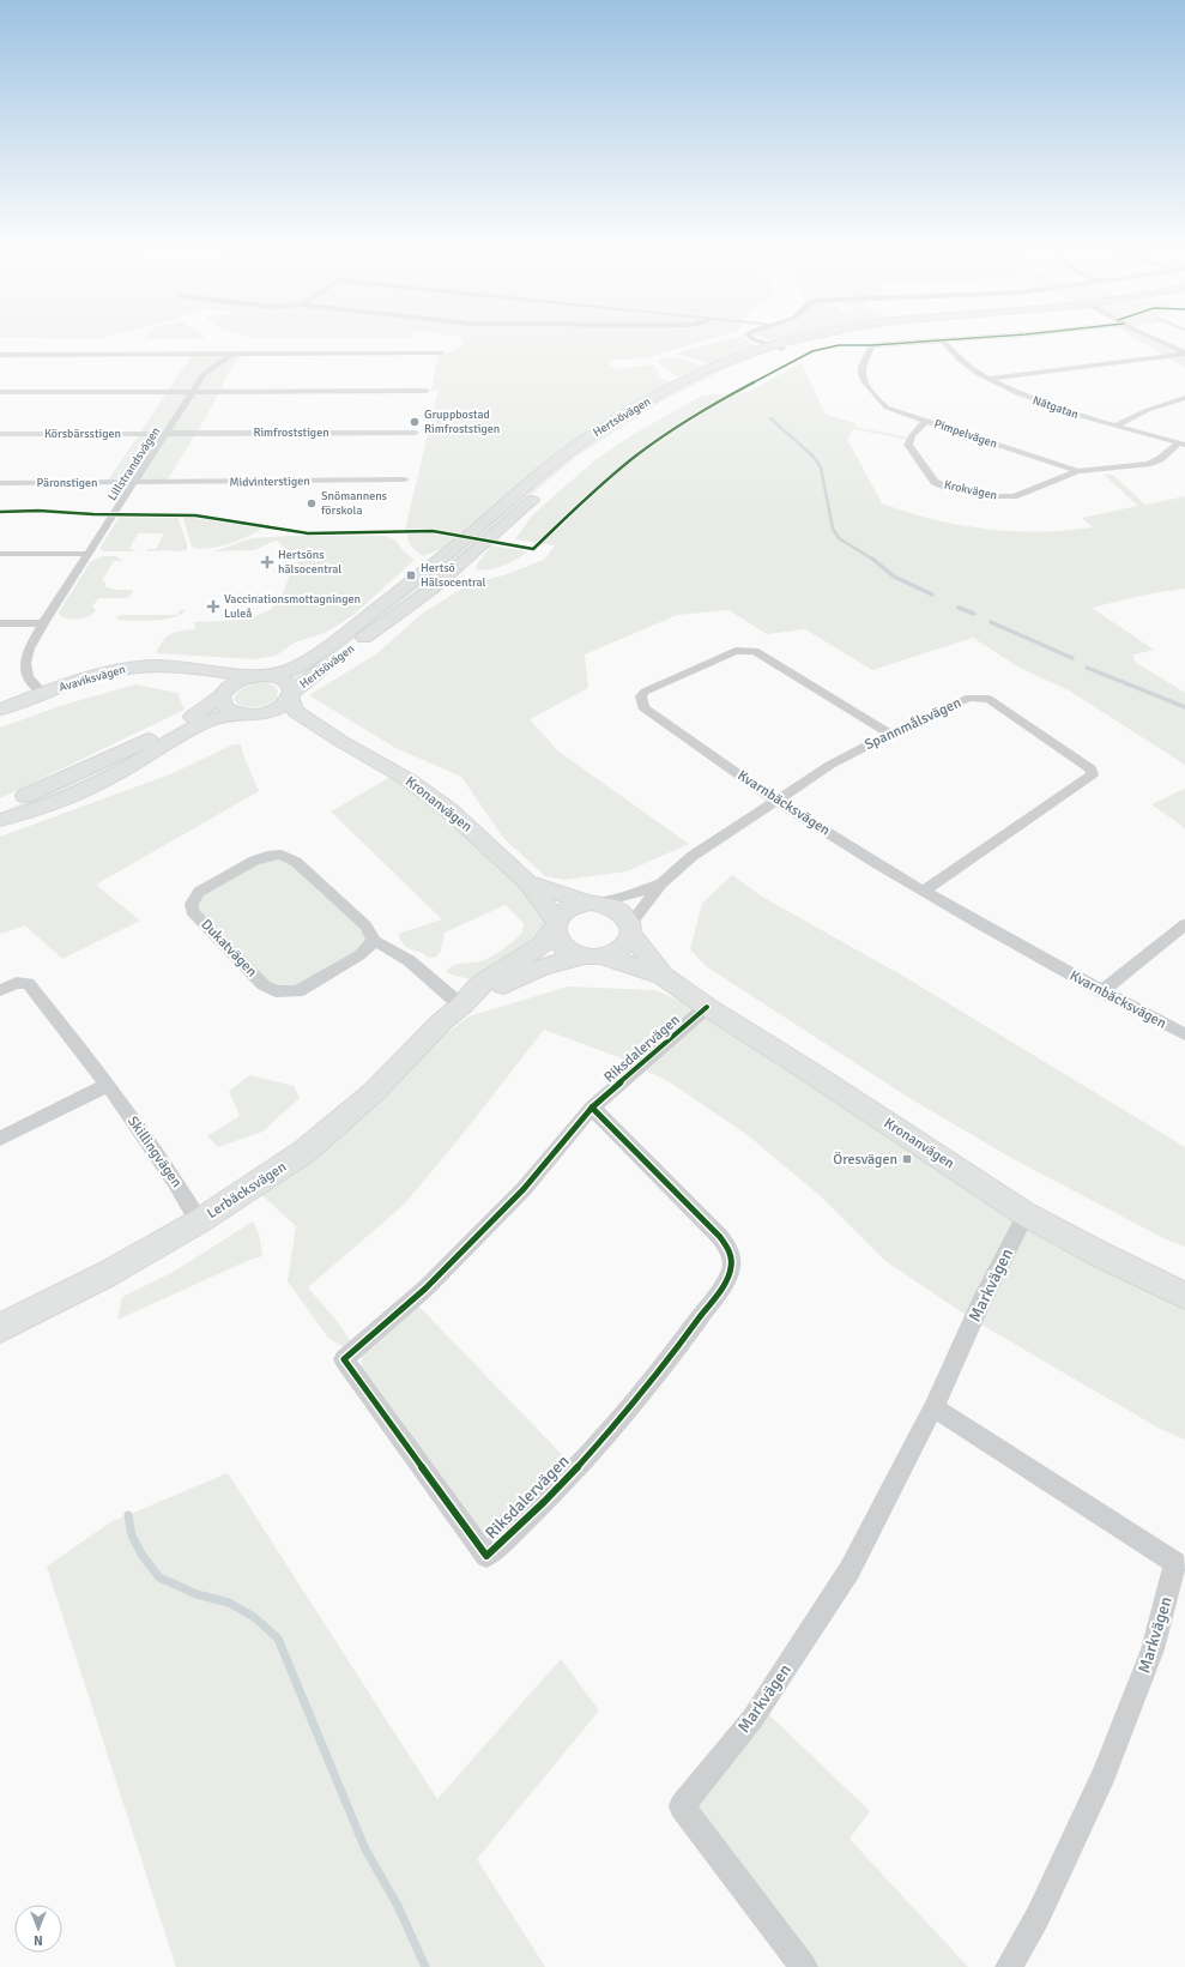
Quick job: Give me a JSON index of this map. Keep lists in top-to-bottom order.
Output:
{
  "streets": {
    "main road": [
      "Hertsövägen",
      "Avaviksvägen",
      "Kronanvägen",
      "Lerbäcksvägen"
    ],
    "street": [
      "Nätgatan",
      "Rimfroststigen",
      "Körsbärsstigen",
      "Pimpelvägen",
      "Lillstrandsvägen",
      "Midvinterstigen",
      "Päronstigen",
      "Krokvägen",
      "Spannmålsvägen",
      "Kvarnbäcksvägen",
      "Dukatvägen",
      "Riksdalervägen",
      "Skillingvägen",
      "Markvägen"
    ]
  },
  "crossings": [
    ["Nätgatan", "Pimpelvägen"],
    ["Hertsövägen", "Avaviksvägen"],
    ["Hertsövägen", "Kronanvägen"],
    ["Rimfroststigen", "Körsbärsstigen"],
    ["Rimfroststigen", "Lillstrandsvägen"],
    ["Körsbärsstigen", "Lillstrandsvägen"],
    ["Pimpelvägen", "Krokvägen"],
    ["Lillstrandsvägen", "Midvinterstigen"],
    ["Lillstrandsvägen", "Päronstigen"],
    ["Lillstrandsvägen", "Avaviksvägen"],
    ["Midvinterstigen", "Päronstigen"],
    ["Avaviksvägen", "Kronanvägen"],
    ["Spannmålsvägen", "Kvarnbäcksvägen"],
    ["Spannmålsvägen", "Kronanvägen"],
    ["Spannmålsvägen", "Lerbäcksvägen"],
    ["Kronanvägen", "Riksdalervägen"],
    ["Kronanvägen", "Lerbäcksvägen"],
    ["Kronanvägen", "Markvägen"],
    ["Skillingvägen", "Lerbäcksvägen"]
  ],
  "places": {
    "other": ["Gruppbostad Rimfroststigen", "Snömannens förskola"],
    "health": ["Hertsöns hälsocentral", "Vaccinationsmottagningen Luleå"],
    "transit": ["Hertsö Hälsocentral", "Öresvägen"]
  },
  "north": "bottom"
}
